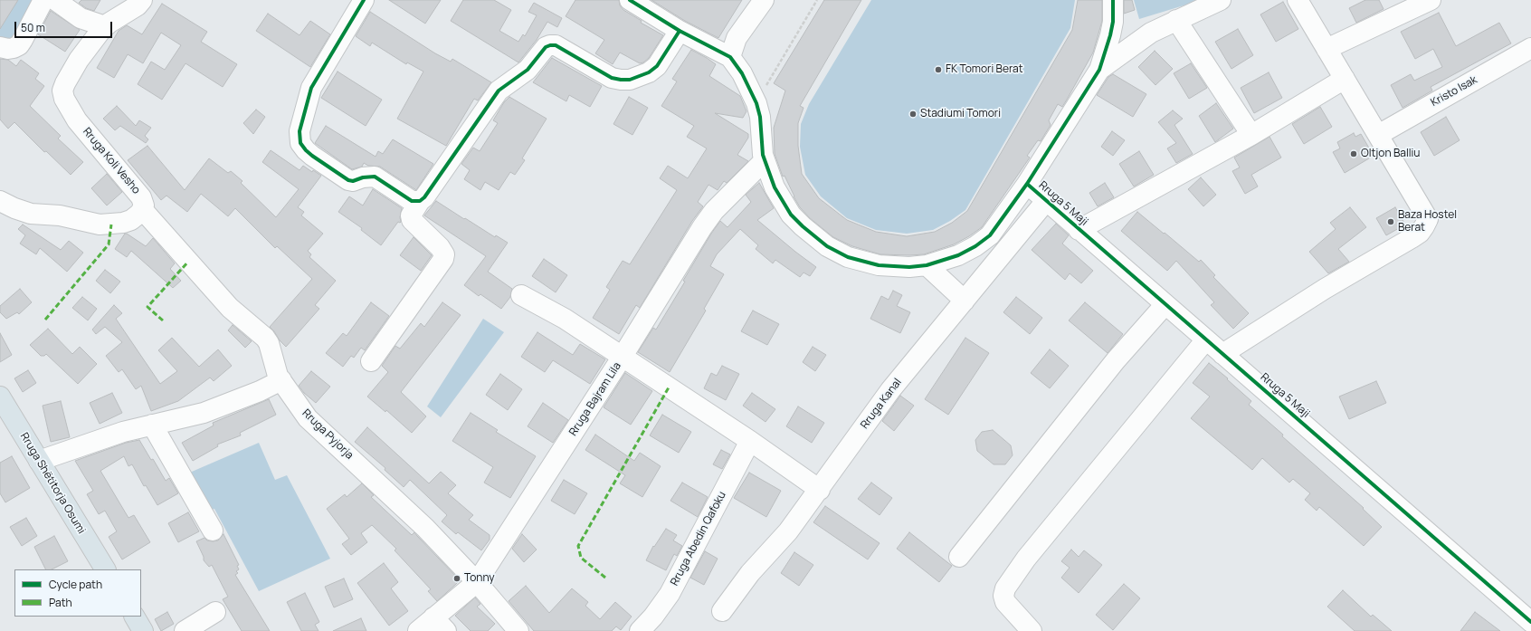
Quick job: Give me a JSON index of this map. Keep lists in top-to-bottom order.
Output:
{
  "streets": {
    "main road": ["Rruga Shëtitorja Osumi"],
    "street": [
      "Kristo Isak",
      "Rruga Koli Vesho",
      "Rruga 5 Maji",
      "Rruga Bajram Lila",
      "Rruga Kanal",
      "Rruga Pyjorja",
      "Rruga Abedin Qafoku"
    ]
  },
  "crossings": [
    ["Rruga Koli Vesho", "Rruga Pyjorja"],
    ["Rruga 5 Maji", "Rruga Bajram Lila"],
    ["Rruga 5 Maji", "Rruga Kanal"],
    ["Rruga Bajram Lila", "Rruga Pyjorja"]
  ],
  "places": [
    "FK Tomori Berat",
    "Stadiumi Tomori",
    "Oltjon Balliu",
    "Baza Hostel Berat",
    "Tonny"
  ],
  "legend": ["Cycle path", "Path"],
  "scale_bar": "50 m"
}
